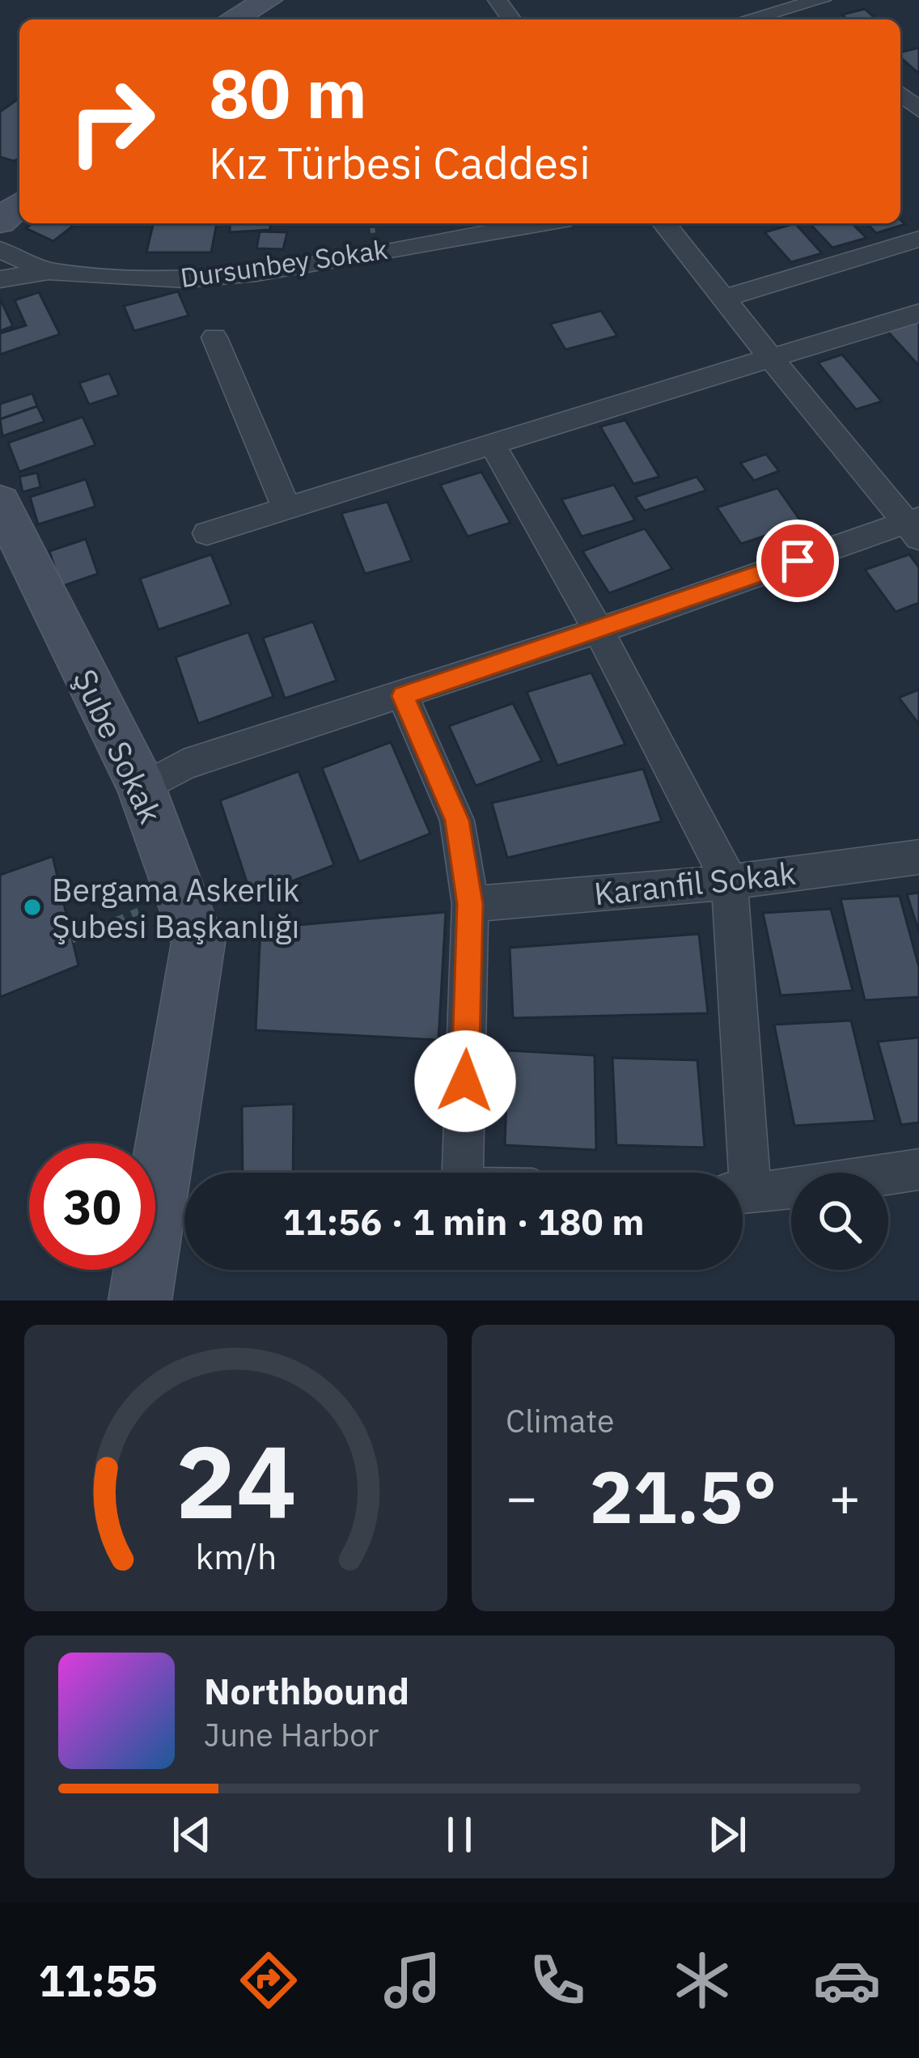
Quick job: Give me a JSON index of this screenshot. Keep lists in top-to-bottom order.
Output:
{
  "streets": {
    "main road": ["Şube Sokak"],
    "street": ["Dursunbey Sokak", "Karanfil Sokak"]
  },
  "places": ["Bergama Askerlik Şubesi Başkanlığı"],
  "page": {
    "turn": ["80 m", "Kız Türbesi Caddesi"],
    "limit": "30",
    "trip": "11:56 · 1 min · 180 m",
    "tile": "Climate",
    "heat": ["−", "21.5°", "+"],
    "song": ["Northbound", "June Harbor"],
    "tabs": "11:55",
    "gauge": ["24", "km/h"]
  }
}
